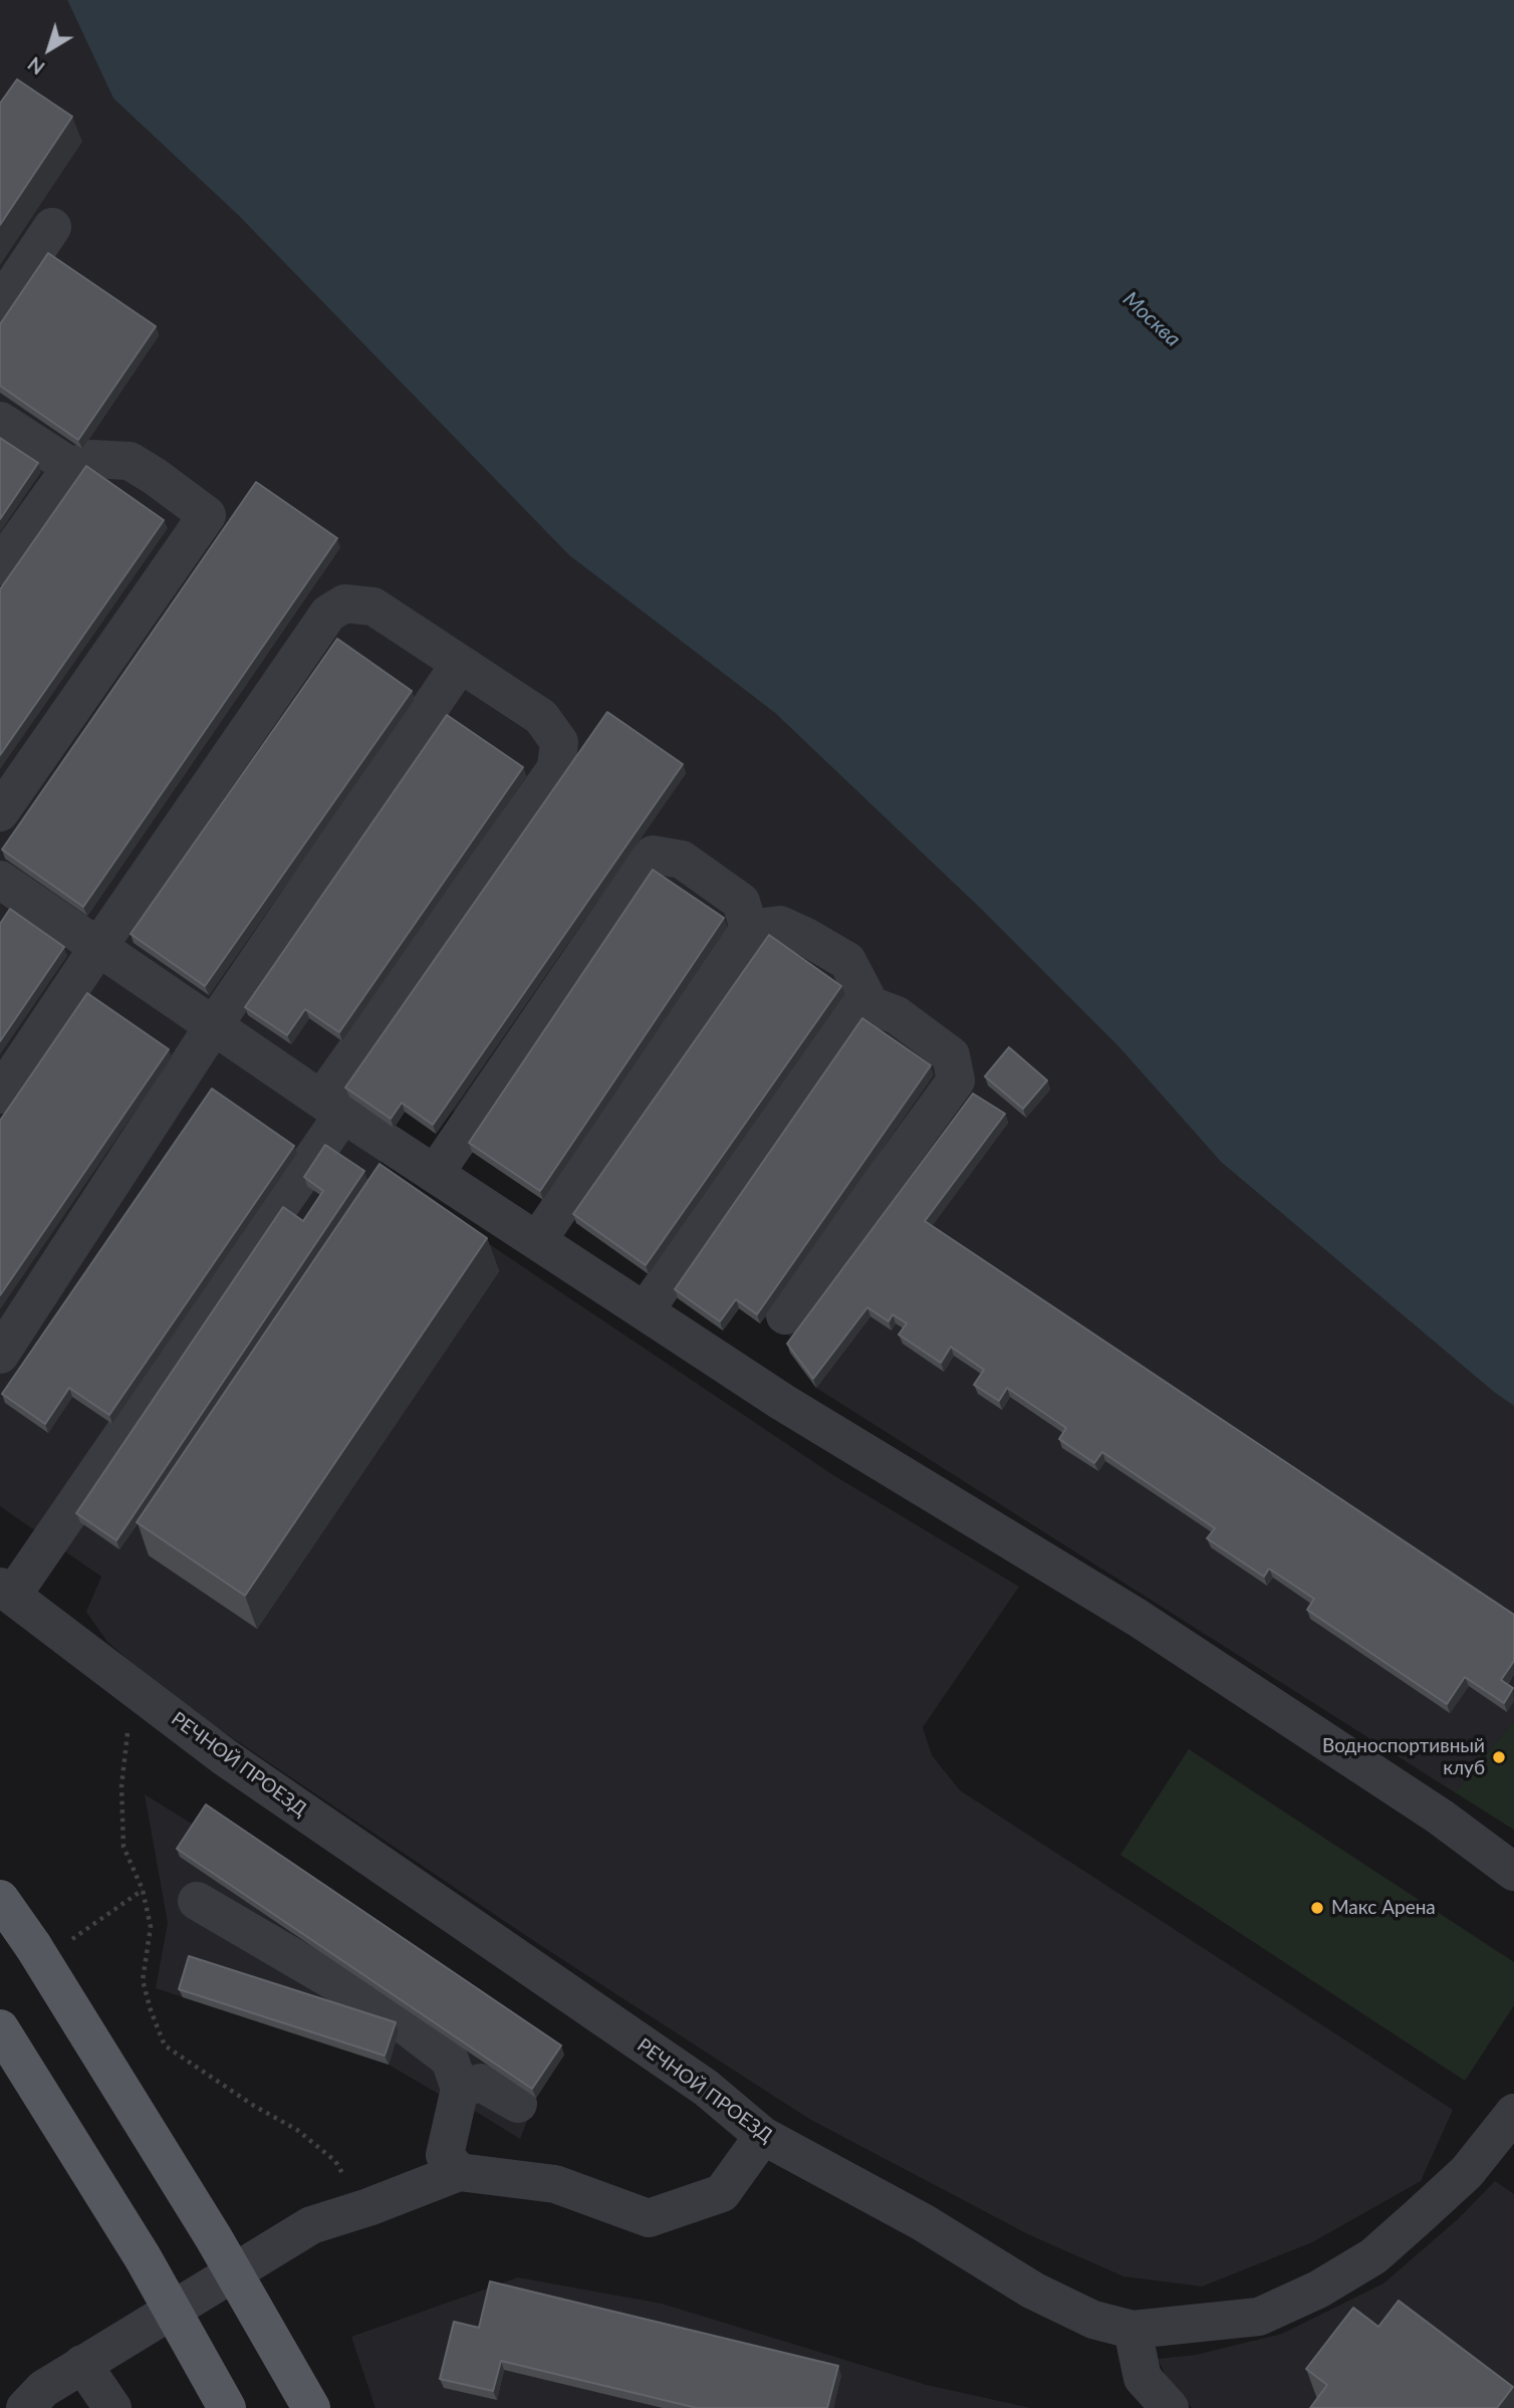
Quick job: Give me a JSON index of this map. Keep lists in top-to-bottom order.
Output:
{
  "streets": {
    "street": ["РЕЧНОЙ ПРОЕЗД"]
  },
  "water": ["Москва"],
  "places": ["Водноспортивный клуб", "Макс Арена"],
  "north": "bottom left"
}
